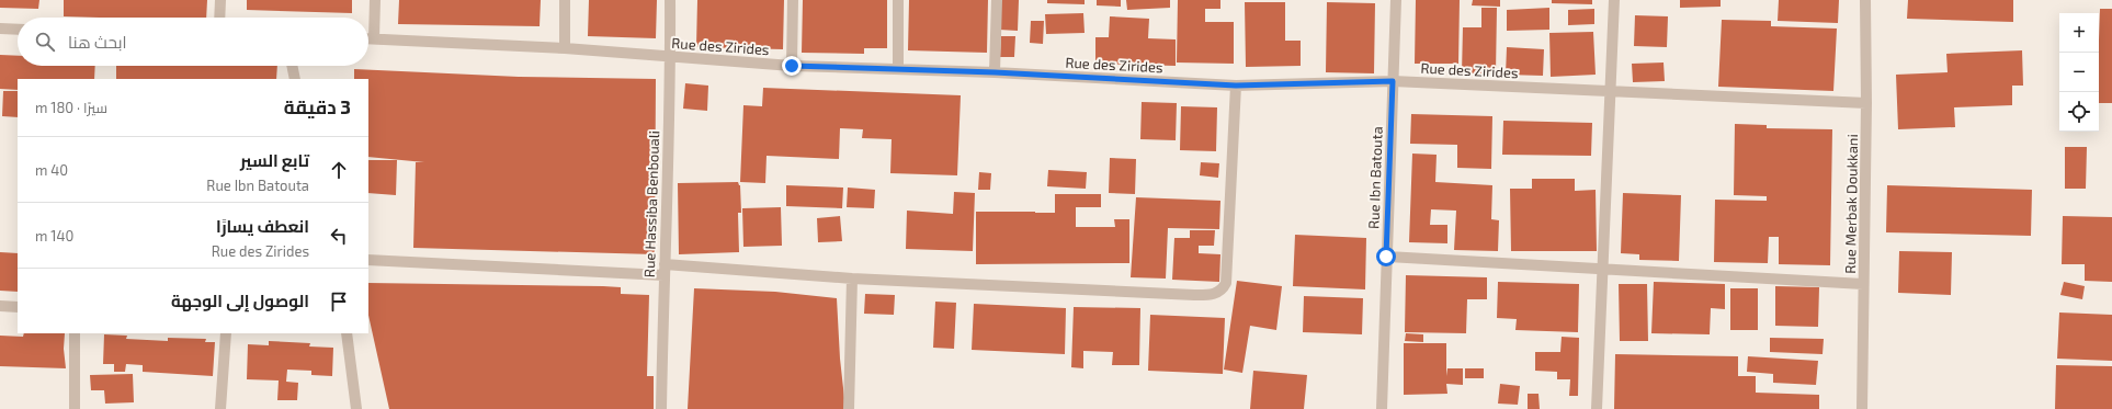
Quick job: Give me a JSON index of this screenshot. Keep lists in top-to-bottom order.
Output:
{
  "streets": {
    "street": [
      "Rue des Zirides",
      "Rue Ibn Batouta",
      "Rue Hassiba Benbouali",
      "Rue Merbak Doukkani"
    ]
  },
  "crossings": [
    ["Rue des Zirides", "Rue Ibn Batouta"],
    ["Rue des Zirides", "Rue Hassiba Benbouali"],
    ["Rue des Zirides", "Rue Merbak Doukkani"]
  ],
  "page": {
    "map_buttons": ["+", "−"],
    "search": "ابحث هنا",
    "heading": ["3 دقيقة", "سيرًا · 180 m"],
    "list": [
      ["تابع السير", "Rue Ibn Batouta", "40 m"],
      ["انعطف يسارًا", "Rue des Zirides", "140 m"],
      "الوصول إلى الوجهة"
    ]
  }
}
